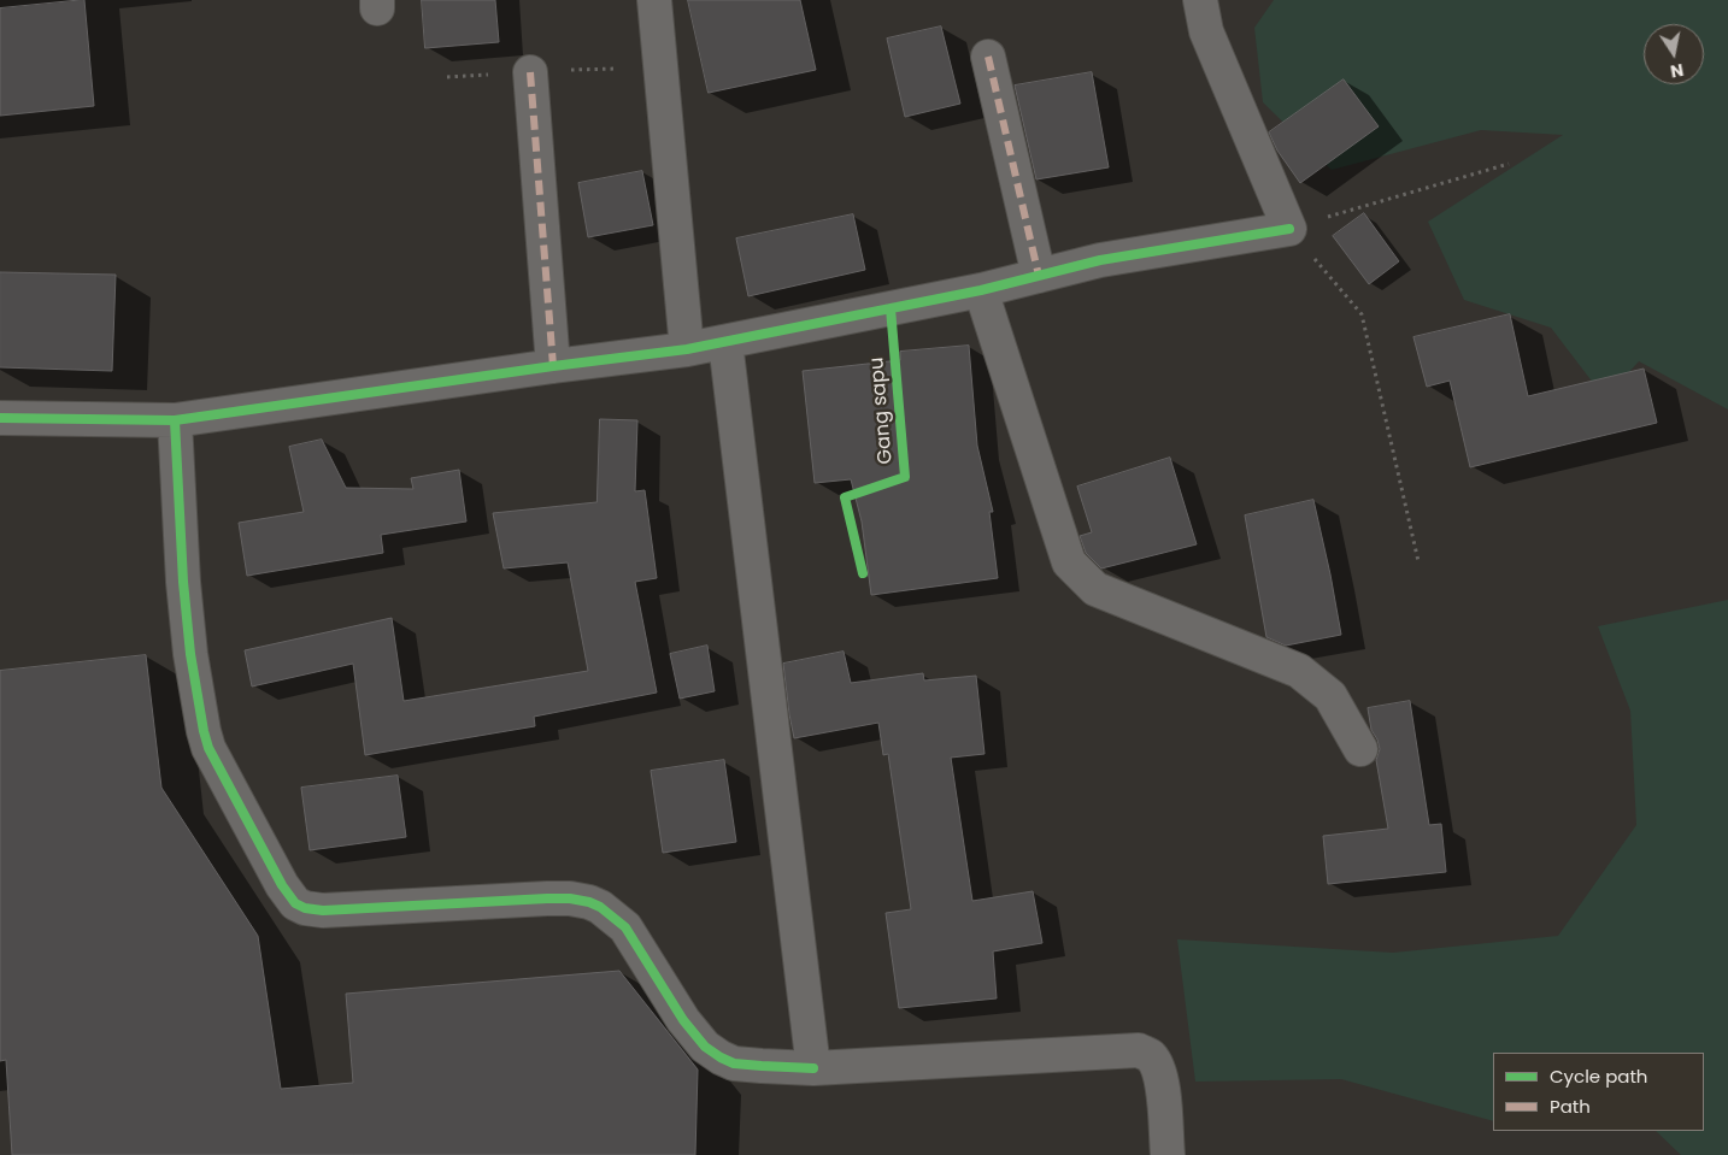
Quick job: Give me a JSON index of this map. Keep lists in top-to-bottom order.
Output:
{
  "streets": {
    "cycle path": ["Gang sapu"]
  },
  "legend": ["Cycle path", "Path"],
  "north": "bottom"
}
